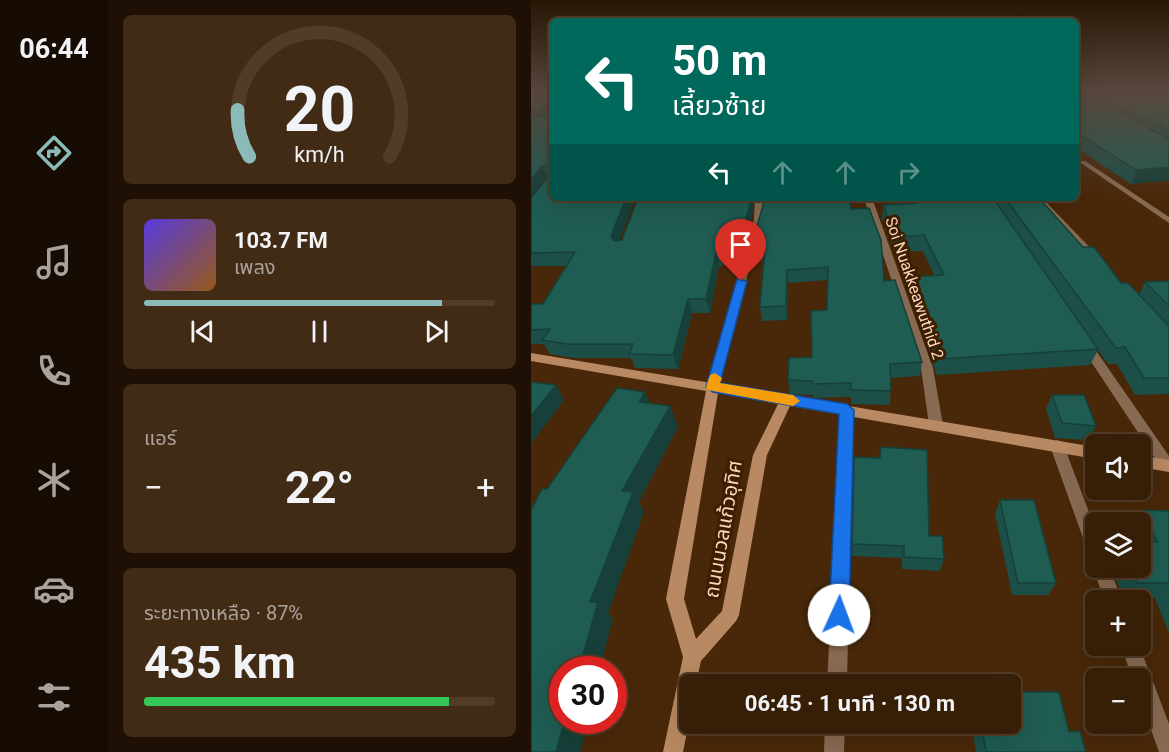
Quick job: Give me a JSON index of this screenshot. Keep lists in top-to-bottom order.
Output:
{
  "streets": {
    "street": ["Soi Nuakkeawuthid 2", "ถนนนวลแก้วอุทิศ"]
  },
  "page": {
    "tabs": "06:44",
    "turn": ["50 m", "เลี้ยวซ้าย"],
    "song": ["103.7 FM", "เพลง"],
    "tile": [
      "แอร์",
      ["ระยะทางเหลือ · 87%", "435 km"]
    ],
    "map_buttons": ["+", "−"],
    "heat": ["−", "22°", "+"],
    "limit": "30",
    "trip": "06:45 · 1 นาที · 130 m",
    "gauge": ["20", "km/h"]
  }
}
